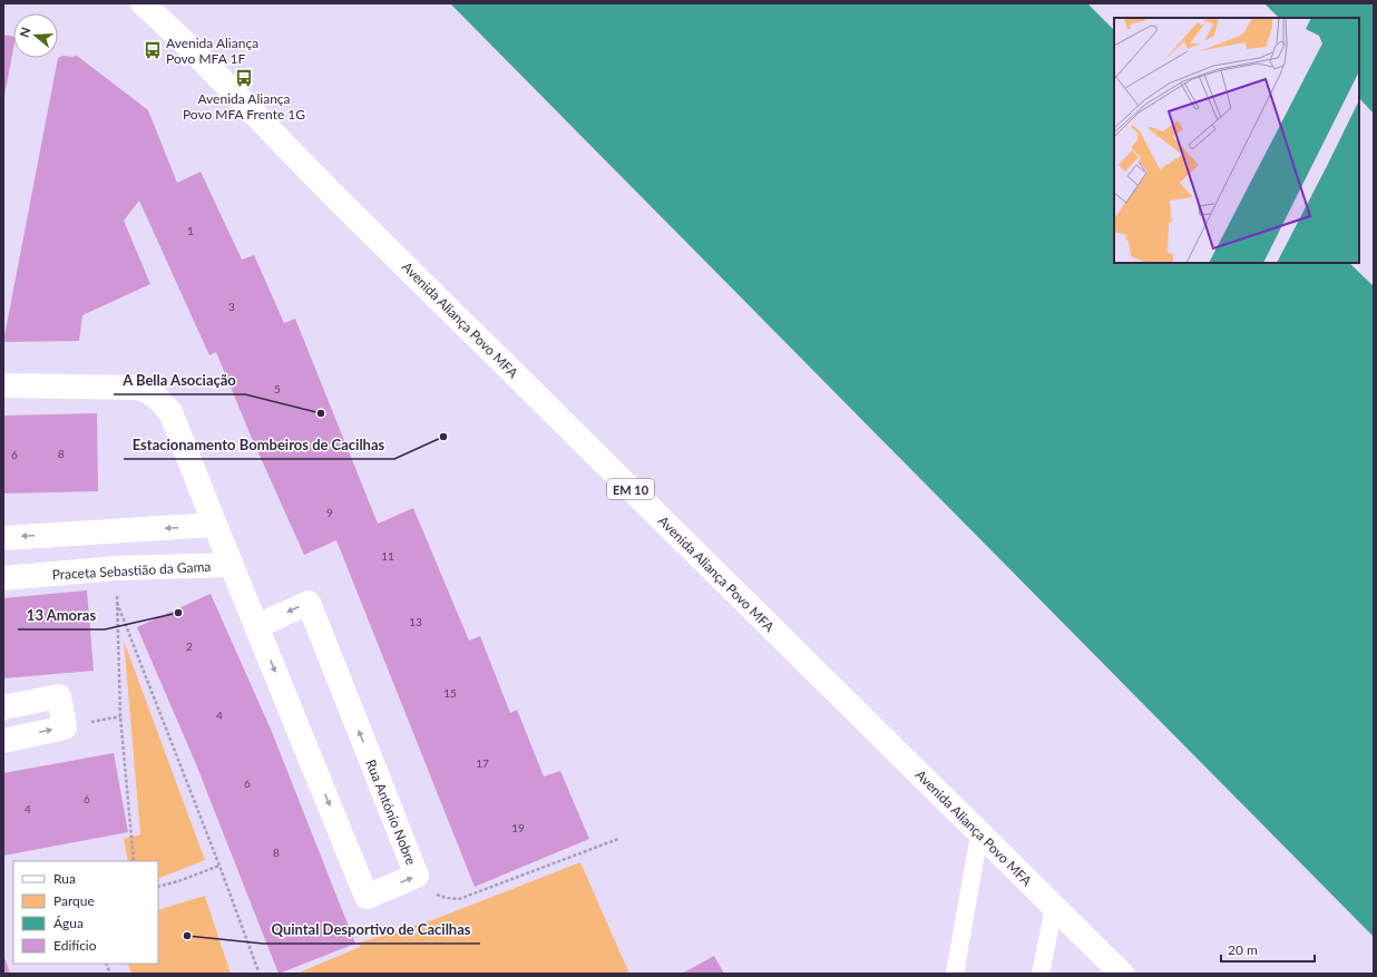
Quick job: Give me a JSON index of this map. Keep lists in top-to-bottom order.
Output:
{
  "streets": {
    "street": [
      "Avenida Aliança Povo MFA",
      "EM 10",
      "Praceta Sebastião da Gama",
      "Rua António Nobre"
    ]
  },
  "crossings": [
    ["Praceta Sebastião da Gama", "Rua António Nobre"]
  ],
  "places": {
    "bus stop": ["Avenida Aliança Povo MFA 1F", "Avenida Aliança Povo MFA Frente 1G"],
    "other": [
      "A Bella Asociação",
      "Estacionamento Bombeiros de Cacilhas",
      "13 Amoras",
      "Quintal Desportivo de Cacilhas"
    ]
  },
  "house_numbers": [
    "1",
    "3",
    "5",
    "8",
    "6",
    "9",
    "11",
    "13",
    "2",
    "15",
    "4",
    "17",
    "6",
    "6",
    "4",
    "19",
    "8"
  ],
  "legend": [
    "Rua",
    "Parque",
    "Água",
    "Edifício"
  ],
  "scale_bar": "20 m",
  "north": "left"
}
